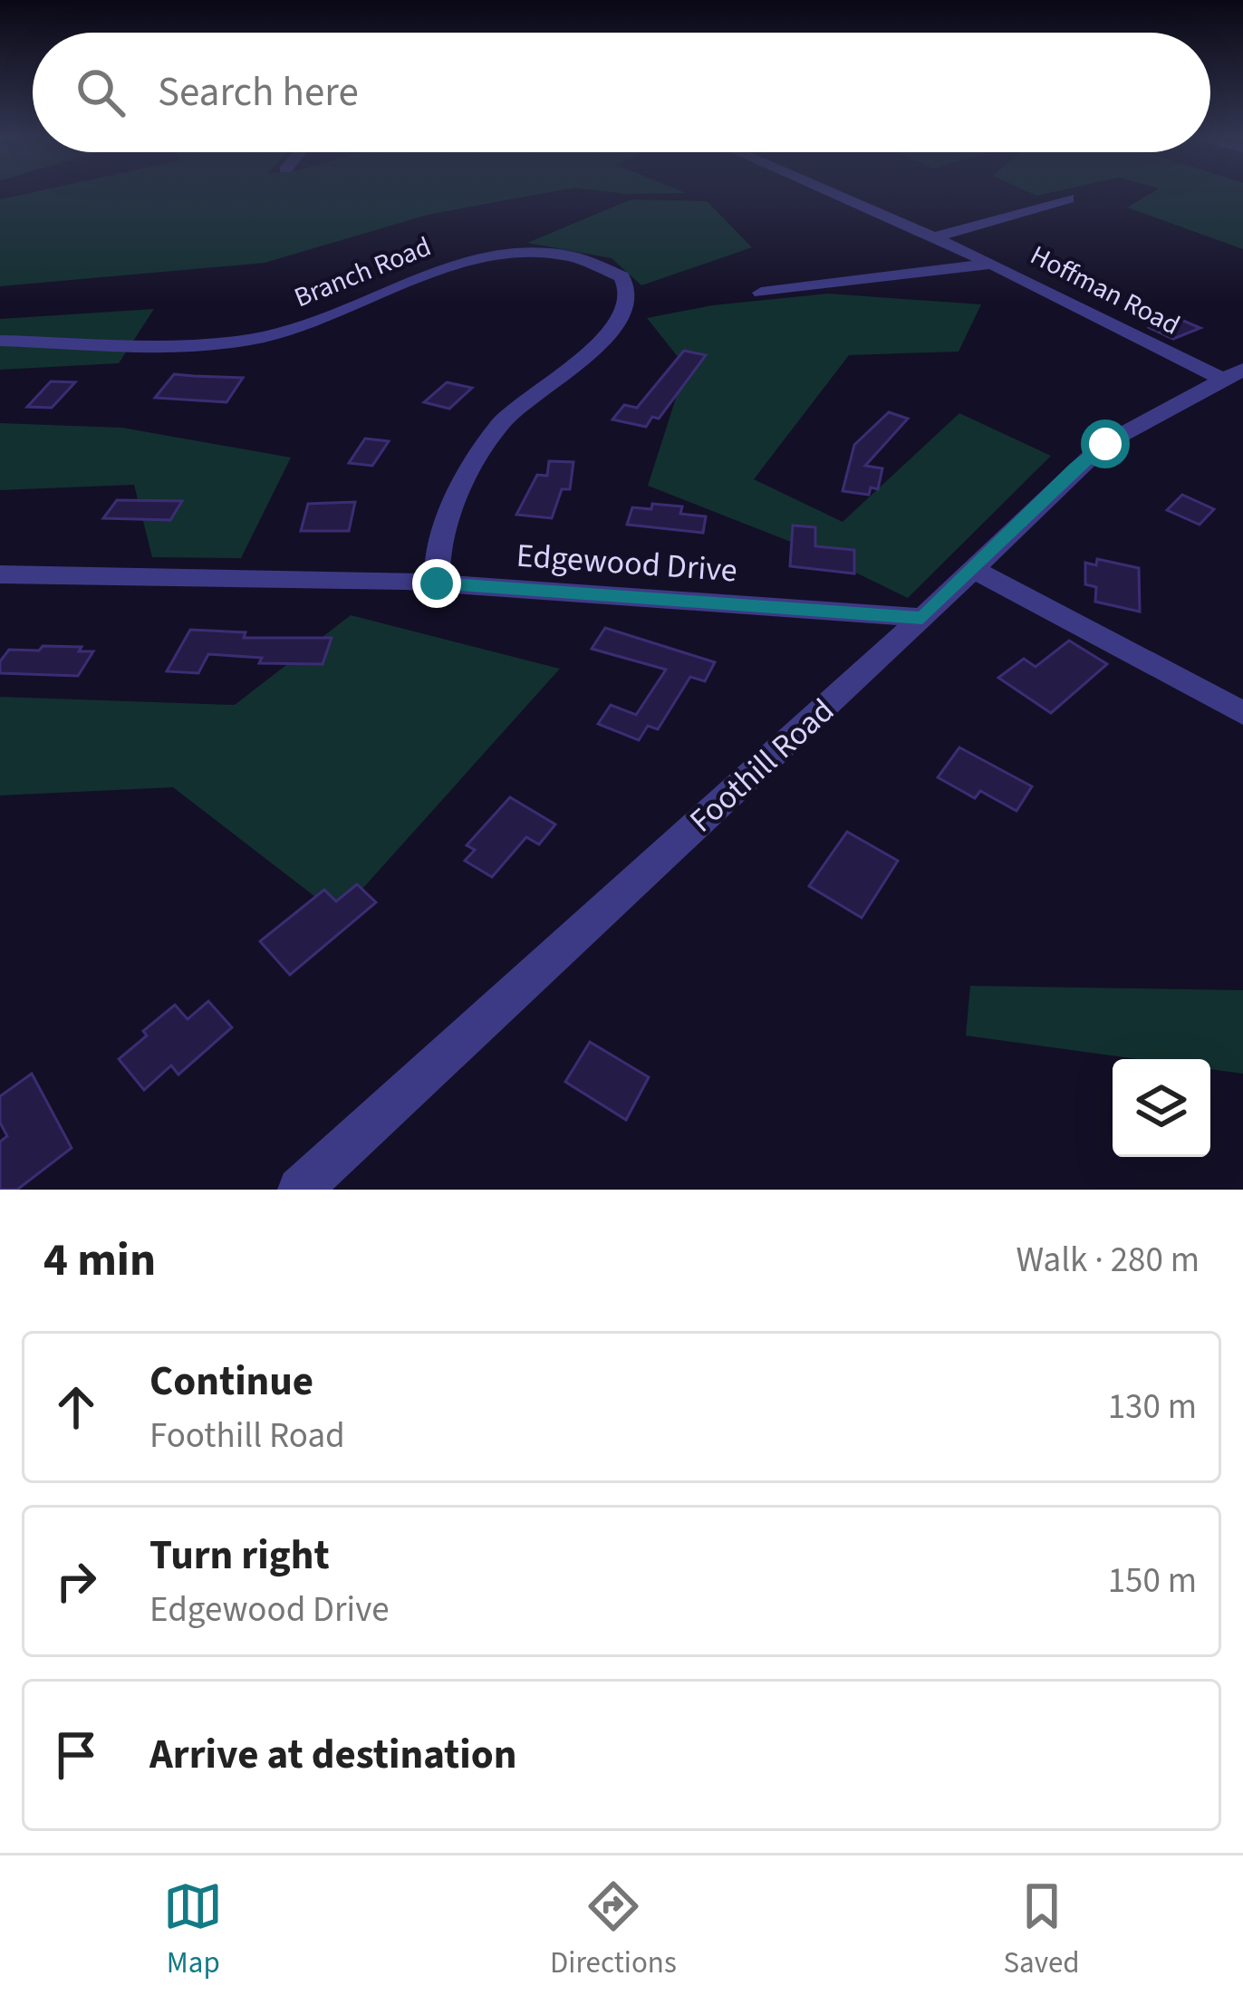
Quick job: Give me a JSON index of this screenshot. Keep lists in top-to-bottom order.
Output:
{
  "streets": {
    "street": [
      "Branch Road",
      "Hoffman Road",
      "Edgewood Drive",
      "Foothill Road"
    ]
  },
  "crossings": [
    ["Branch Road", "Edgewood Drive"],
    ["Hoffman Road", "Foothill Road"],
    ["Edgewood Drive", "Foothill Road"]
  ],
  "page": {
    "search": "Search here",
    "heading": ["4 min", "Walk · 280 m"],
    "list": [
      ["Continue", "Foothill Road", "130 m"],
      ["Turn right", "Edgewood Drive", "150 m"],
      "Arrive at destination"
    ],
    "nav": ["Map", "Directions", "Saved"]
  }
}
